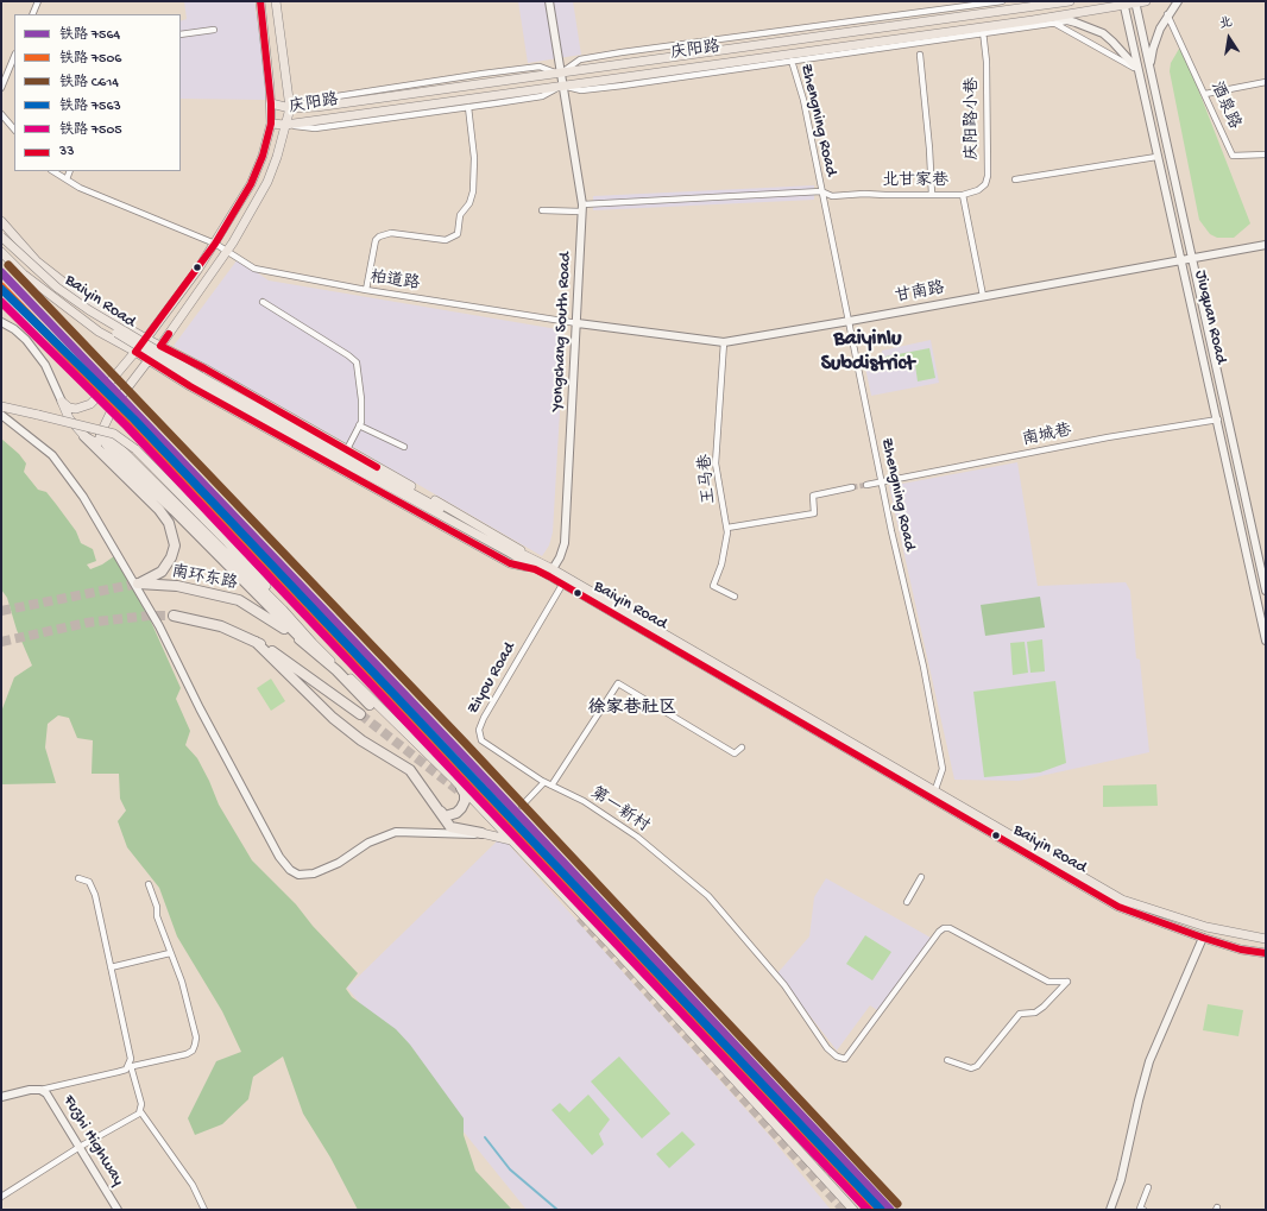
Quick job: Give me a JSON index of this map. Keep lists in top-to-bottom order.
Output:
{
  "streets": {
    "highway": ["南环东路"],
    "main road": [
      "庆阳路",
      "甘南路",
      "Baiyin Road",
      "Jiuquan Road",
      "Yongchang South Road",
      "Fuzhi Highway"
    ],
    "street": [
      "酒泉路",
      "庆阳路小巷",
      "Zhengning Road",
      "北甘家巷",
      "柏道路",
      "南城巷",
      "王马巷",
      "Ziyou Road",
      "第一新村"
    ]
  },
  "crossings": [
    ["庆阳路", "庆阳路小巷"],
    ["庆阳路", "Zhengning Road"],
    ["庆阳路", "Jiuquan Road"],
    ["庆阳路", "Yongchang South Road"],
    ["庆阳路小巷", "北甘家巷"],
    ["Zhengning Road", "北甘家巷"],
    ["Zhengning Road", "甘南路"],
    ["Zhengning Road", "Baiyin Road"],
    ["Zhengning Road", "Yongchang South Road"],
    ["Zhengning Road", "南城巷"],
    ["北甘家巷", "甘南路"],
    ["柏道路", "甘南路"],
    ["柏道路", "Yongchang South Road"],
    ["甘南路", "Jiuquan Road"],
    ["甘南路", "Yongchang South Road"],
    ["甘南路", "王马巷"],
    ["Baiyin Road", "Yongchang South Road"],
    ["Baiyin Road", "Ziyou Road"],
    ["Jiuquan Road", "南城巷"],
    ["Ziyou Road", "第一新村"]
  ],
  "districts": ["Baiyinlu Subdistrict", "徐家巷社区"],
  "lines": [
    "transit line 33",
    "rail line C614",
    "rail line 7564",
    "rail line 7506",
    "rail line 7563",
    "rail line 7505"
  ],
  "legend": [
    "铁路 7564",
    "铁路 7506",
    "铁路 C614",
    "铁路 7563",
    "铁路 7505",
    "33"
  ],
  "north": "top"
}
